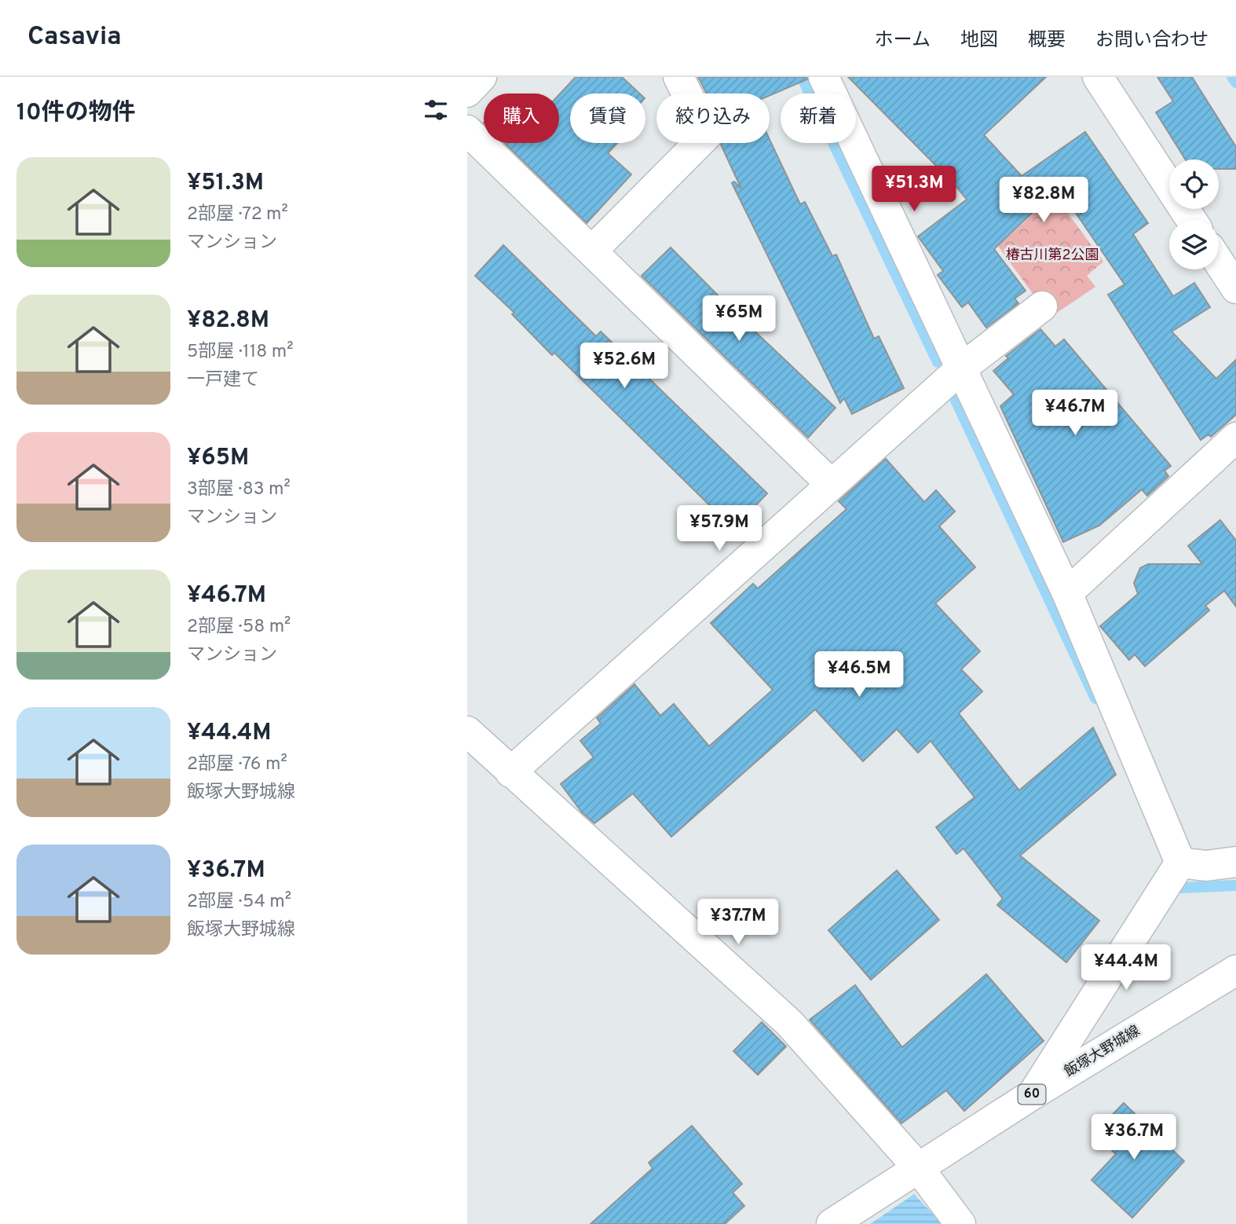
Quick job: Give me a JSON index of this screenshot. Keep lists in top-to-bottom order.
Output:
{
  "streets": {
    "street": ["飯塚大野城線", "60"]
  },
  "parks": ["椿古川第2公園"],
  "page": {
    "header": "Casavia",
    "nav": [
      "ホーム",
      "地図",
      "概要",
      "お問い合わせ"
    ],
    "heading": "10件の物件",
    "chip": [
      "購入",
      "賃貸",
      "絞り込み",
      "新着"
    ],
    "list": [
      {
        "name": "¥51.3M",
        "note": "2部屋 · 72 m² · マンション"
      },
      {
        "name": "¥82.8M",
        "note": "5部屋 · 118 m² · 一戸建て"
      },
      {
        "name": "¥65M",
        "note": "3部屋 · 83 m² · マンション"
      },
      {
        "name": "¥46.7M",
        "note": "2部屋 · 58 m² · マンション"
      },
      {
        "name": "¥44.4M",
        "note": "2部屋 · 76 m² · 飯塚大野城線"
      },
      {
        "name": "¥36.7M",
        "note": "2部屋 · 54 m² · 飯塚大野城線"
      }
    ],
    "price": [
      "¥51.3M",
      "¥82.8M",
      "¥65M",
      "¥52.6M",
      "¥46.7M",
      "¥57.9M",
      "¥46.5M",
      "¥37.7M",
      "¥44.4M",
      "¥36.7M"
    ]
  }
}
